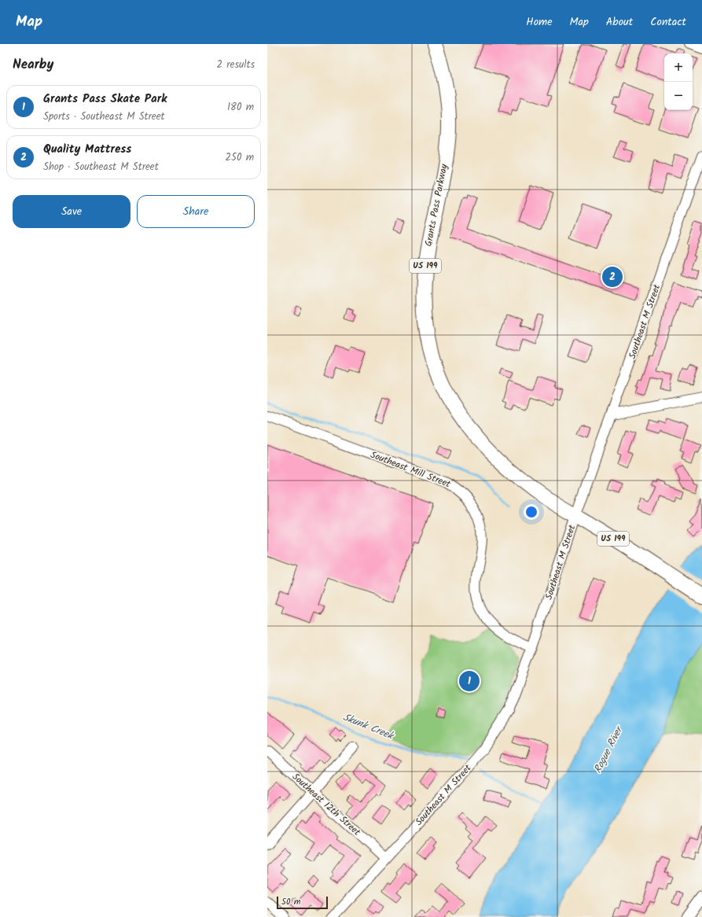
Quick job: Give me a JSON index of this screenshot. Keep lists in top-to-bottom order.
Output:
{
  "streets": {
    "highway": ["Grants Pass Parkway", "US 199"],
    "street": ["Southeast M Street", "Southeast Mill Street", "Southeast 12th Street"]
  },
  "crossings": [
    ["Grants Pass Parkway", "Southeast M Street"],
    ["Southeast M Street", "Southeast Mill Street"],
    ["Southeast M Street", "Southeast 12th Street"]
  ],
  "water": ["Skunk Creek", "Rogue River"],
  "scale_bar": "50 m",
  "page": {
    "header": "Map",
    "nav": [
      "Home",
      "Map",
      "About",
      "Contact"
    ],
    "heading": ["Nearby", "2 results"],
    "map_buttons": ["+", "−"],
    "list": [
      {
        "mark": "1",
        "name": "Grants Pass Skate Park",
        "note": "Sports · Southeast M Street",
        "value": "180 m"
      },
      {
        "mark": "2",
        "name": "Quality Mattress",
        "note": "Shop · Southeast M Street",
        "value": "250 m"
      }
    ],
    "buttons": ["Save", "Share"],
    "pins": ["2", "1"],
    "scale": "50 m"
  }
}
